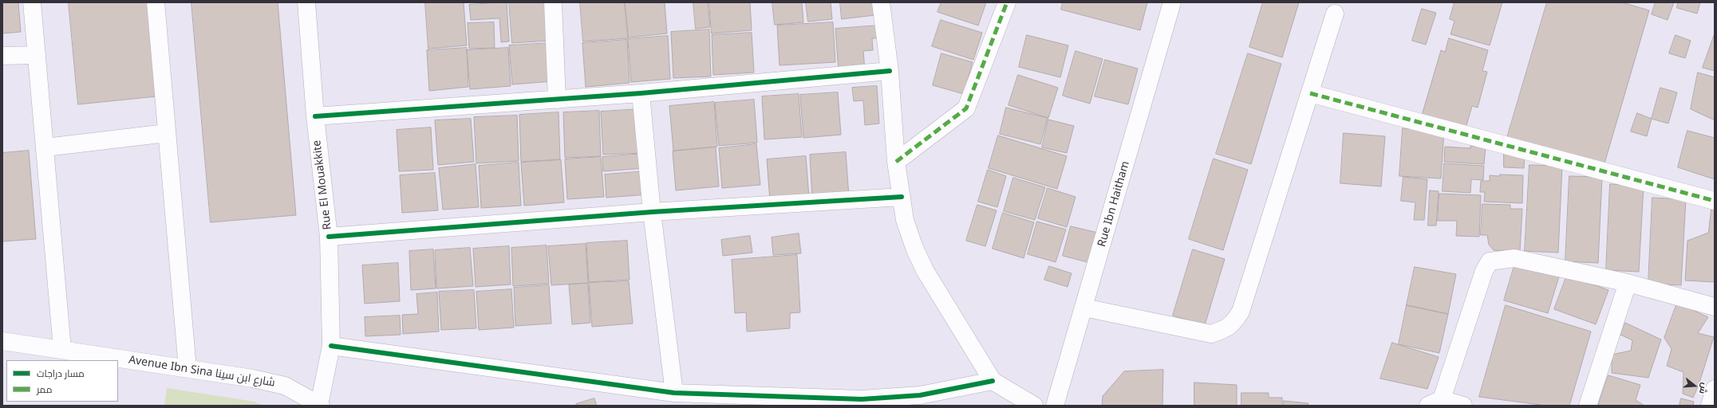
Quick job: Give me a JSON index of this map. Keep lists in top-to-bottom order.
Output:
{
  "streets": {
    "street": ["Rue El Mouakkite", "Rue Ibn Haitham", "Avenue Ibn Sina شارع ابن سينا"]
  },
  "crossings": [
    ["Rue El Mouakkite", "Avenue Ibn Sina شارع ابن سينا"]
  ],
  "legend": ["مسار دراجات", "ممر"],
  "north": "right"
}
